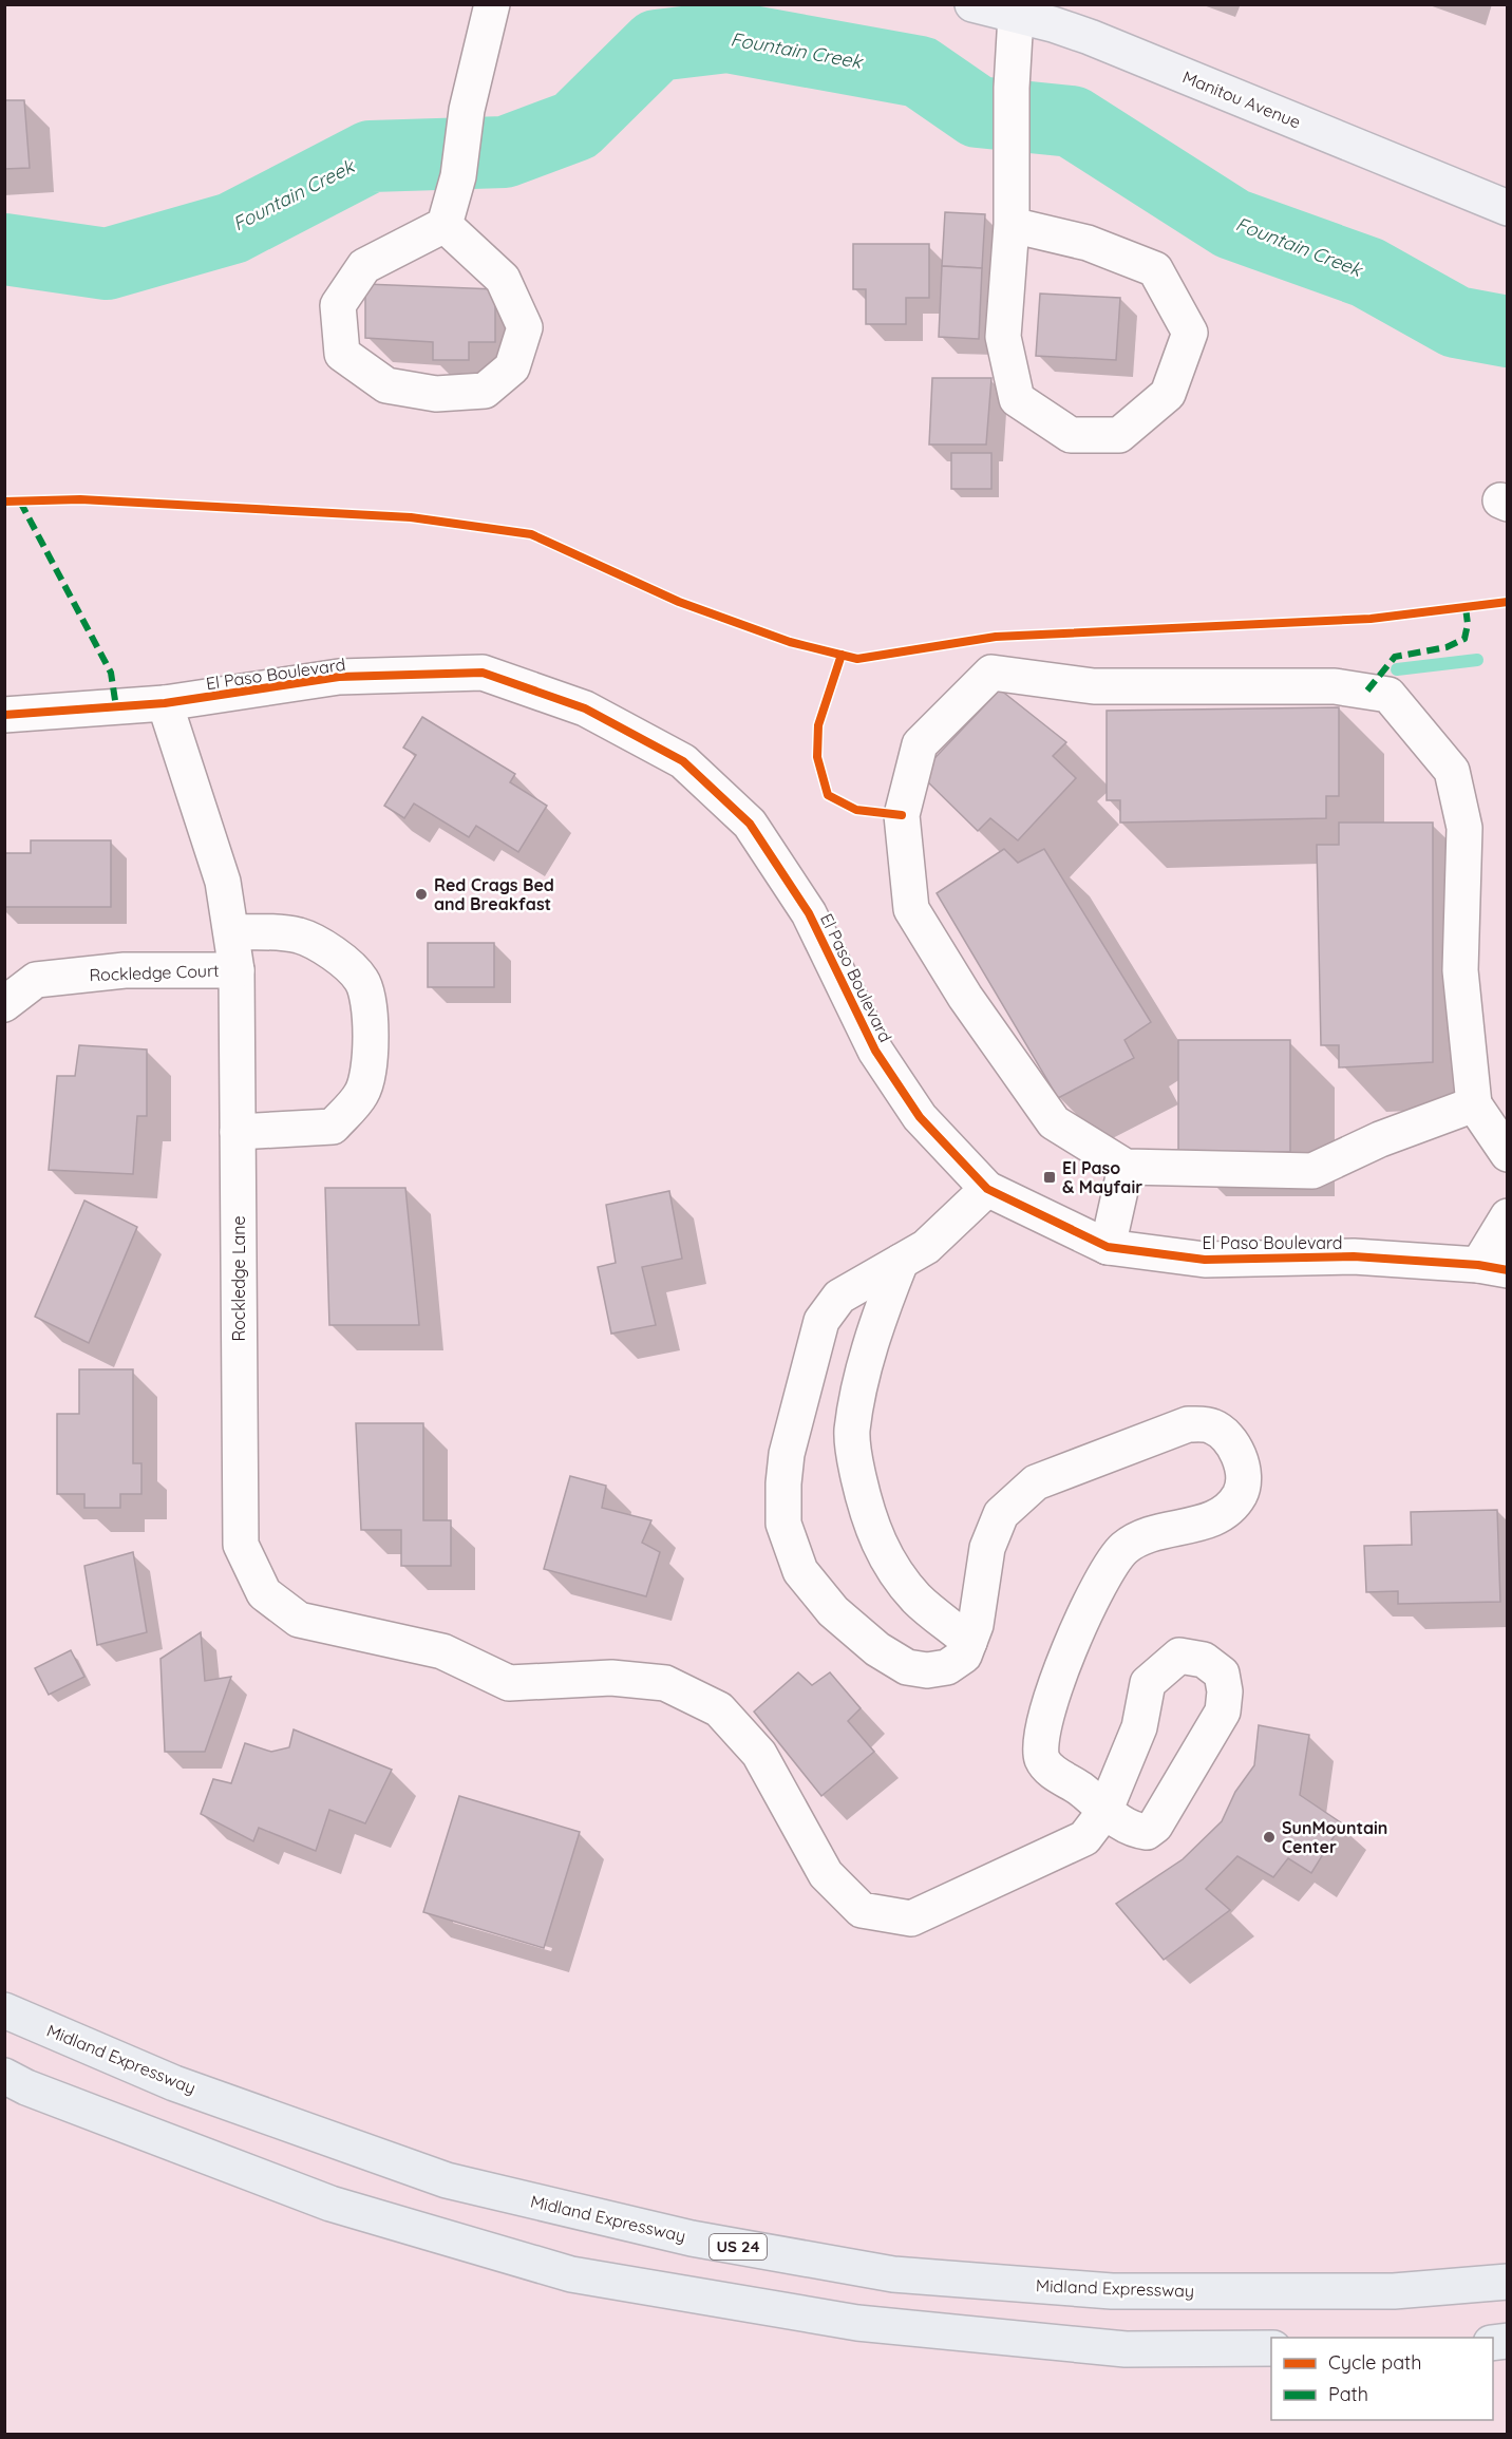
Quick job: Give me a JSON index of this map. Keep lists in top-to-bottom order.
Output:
{
  "streets": {
    "highway": ["Midland Expressway", "US 24"],
    "main road": ["Manitou Avenue"],
    "street": ["El Paso Boulevard", "Rockledge Court", "Rockledge Lane"]
  },
  "crossings": [
    ["El Paso Boulevard", "Rockledge Lane"],
    ["Rockledge Court", "Rockledge Lane"]
  ],
  "water": ["Fountain Creek"],
  "places": {
    "other": ["Red Crags Bed and Breakfast", "SunMountain Center"],
    "transit": ["El Paso & Mayfair"]
  },
  "legend": ["Cycle path", "Path"]
}
